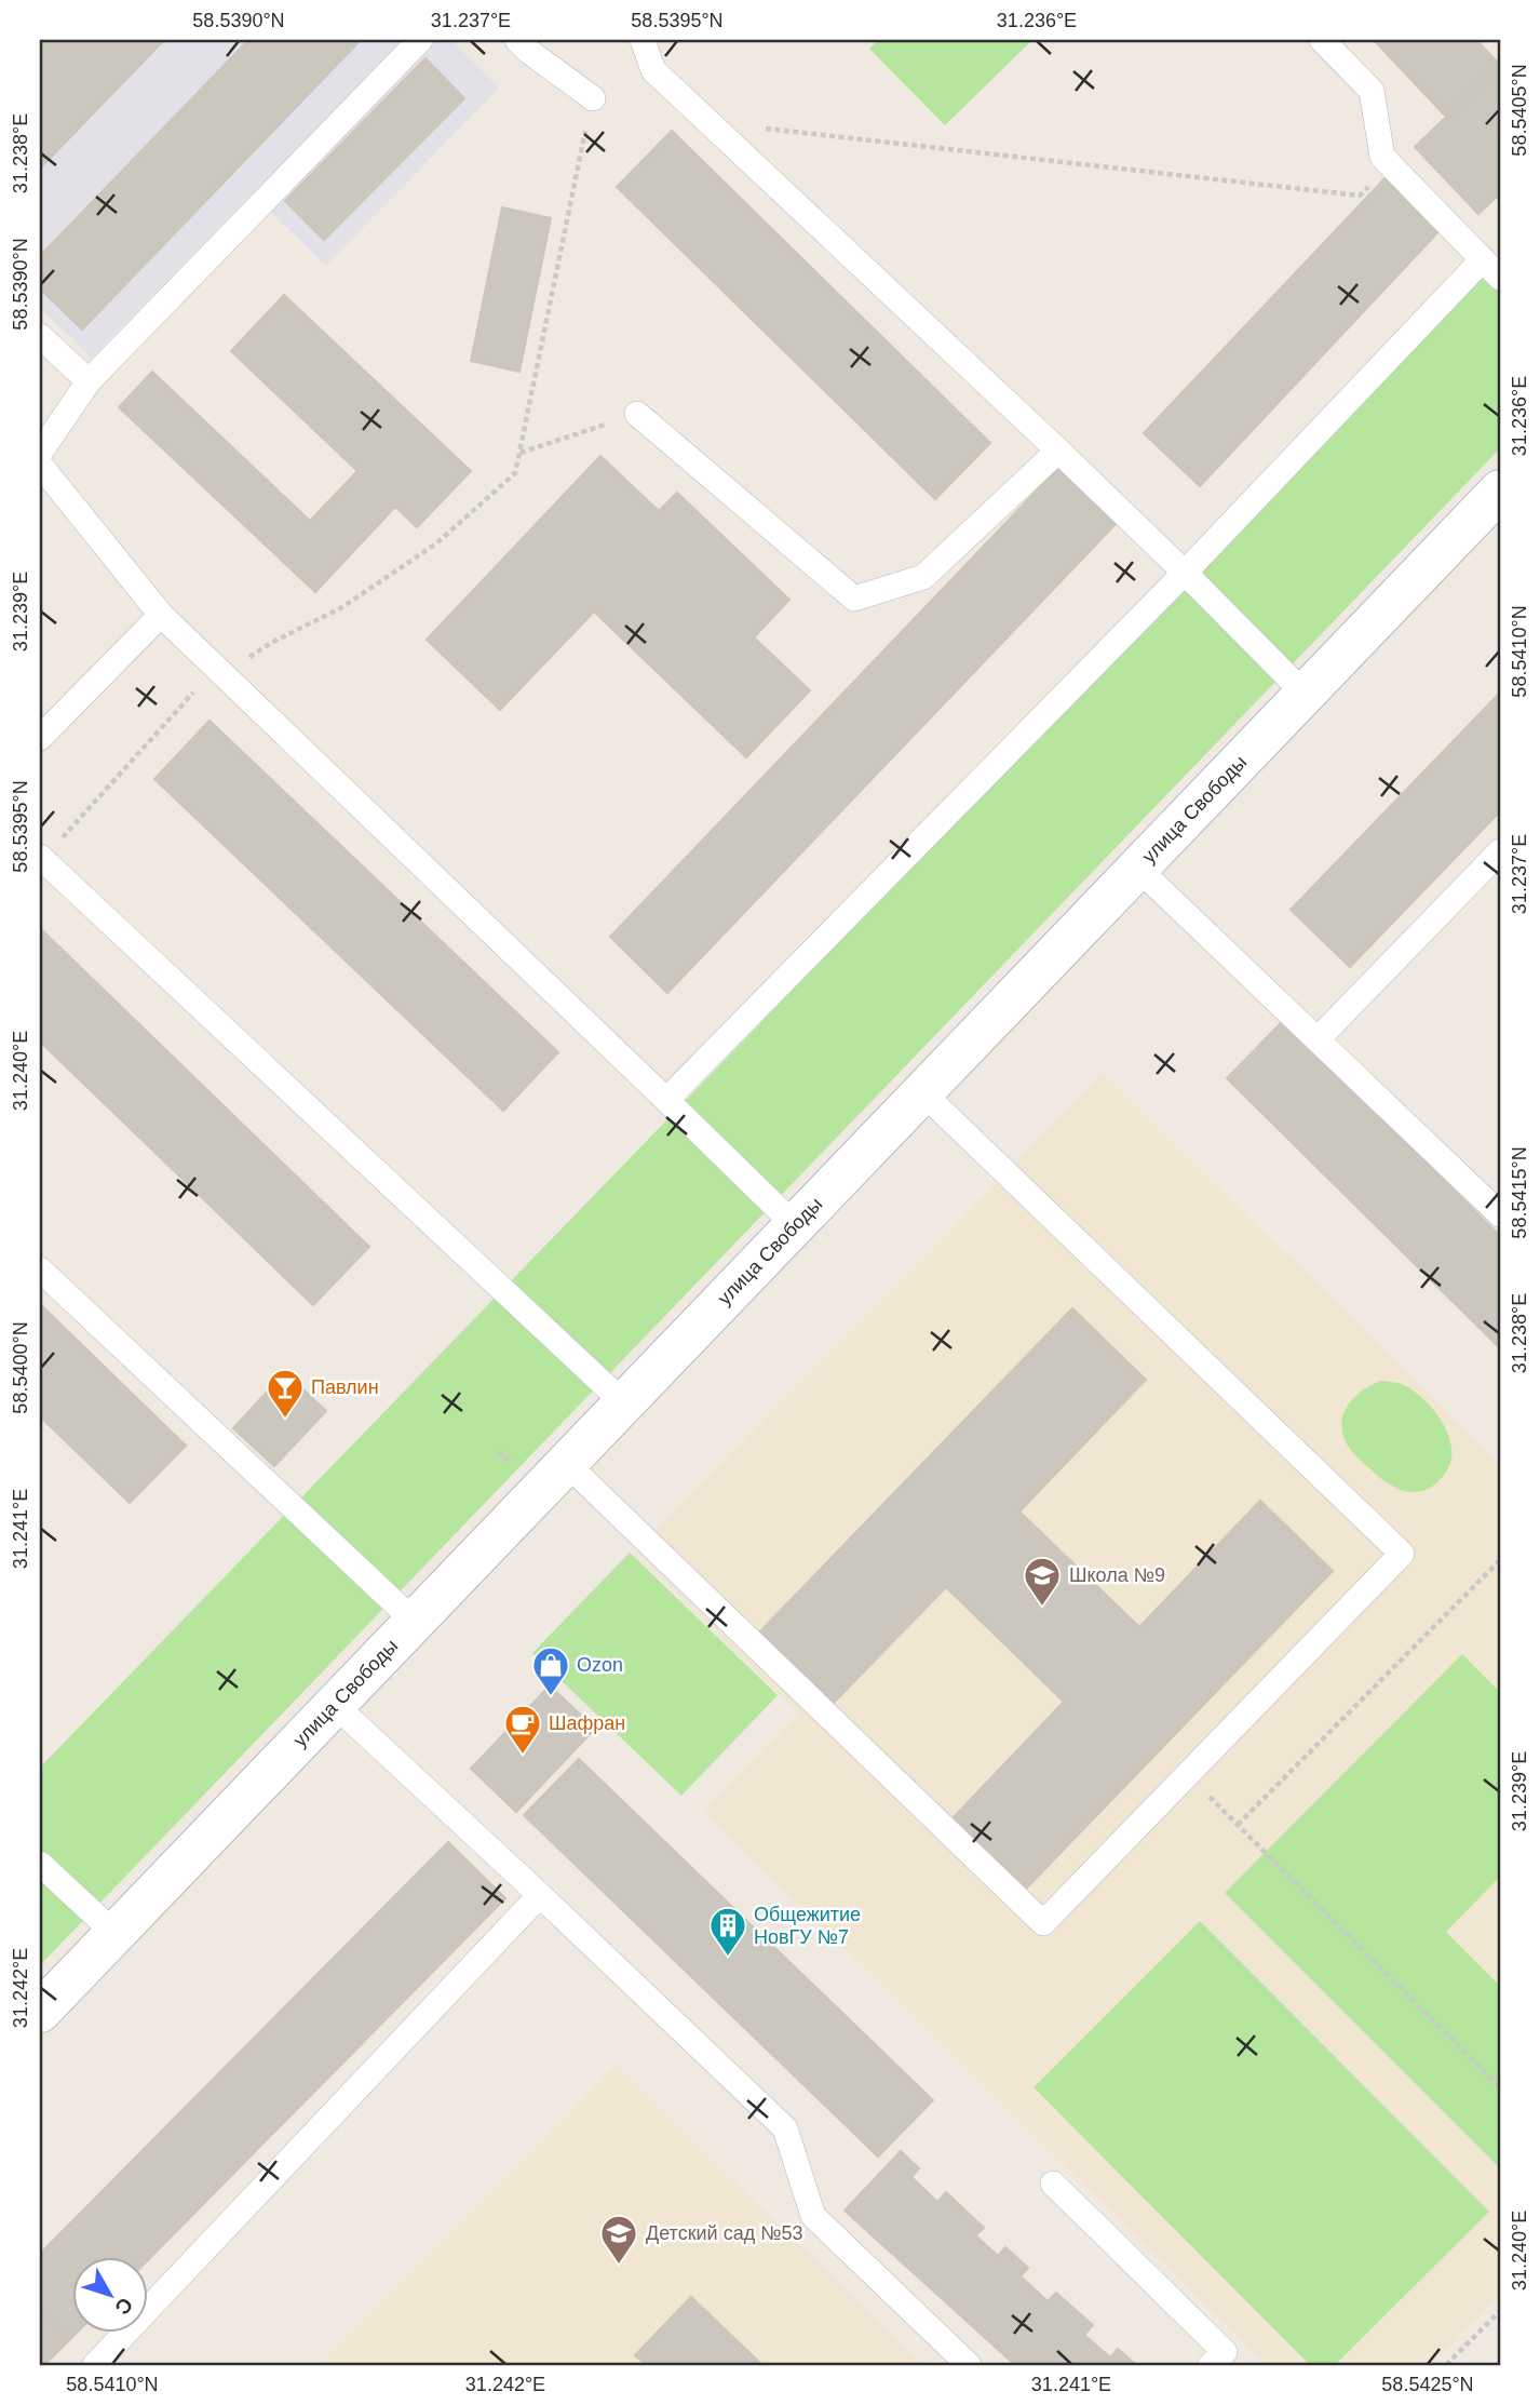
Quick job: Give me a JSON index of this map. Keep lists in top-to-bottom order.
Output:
{
  "streets": {
    "street": ["улица Свободы"]
  },
  "places": {
    "bar": ["Павлин"],
    "school or university": ["Школа №9", "Детский сад №53"],
    "shop": ["Ozon"],
    "cafe": ["Шафран"],
    "building": ["Общежитие НовГУ №7"]
  },
  "north": "bottom right",
  "coordinates": [
    "58.5390°N",
    "31.237°E",
    "58.5395°N",
    "31.236°E",
    "58.5405°N",
    "31.238°E",
    "31.239°E",
    "58.5410°N",
    "31.240°E",
    "58.5415°N",
    "58.5400°N",
    "31.241°E",
    "31.242°E",
    "58.5425°N"
  ]
}
